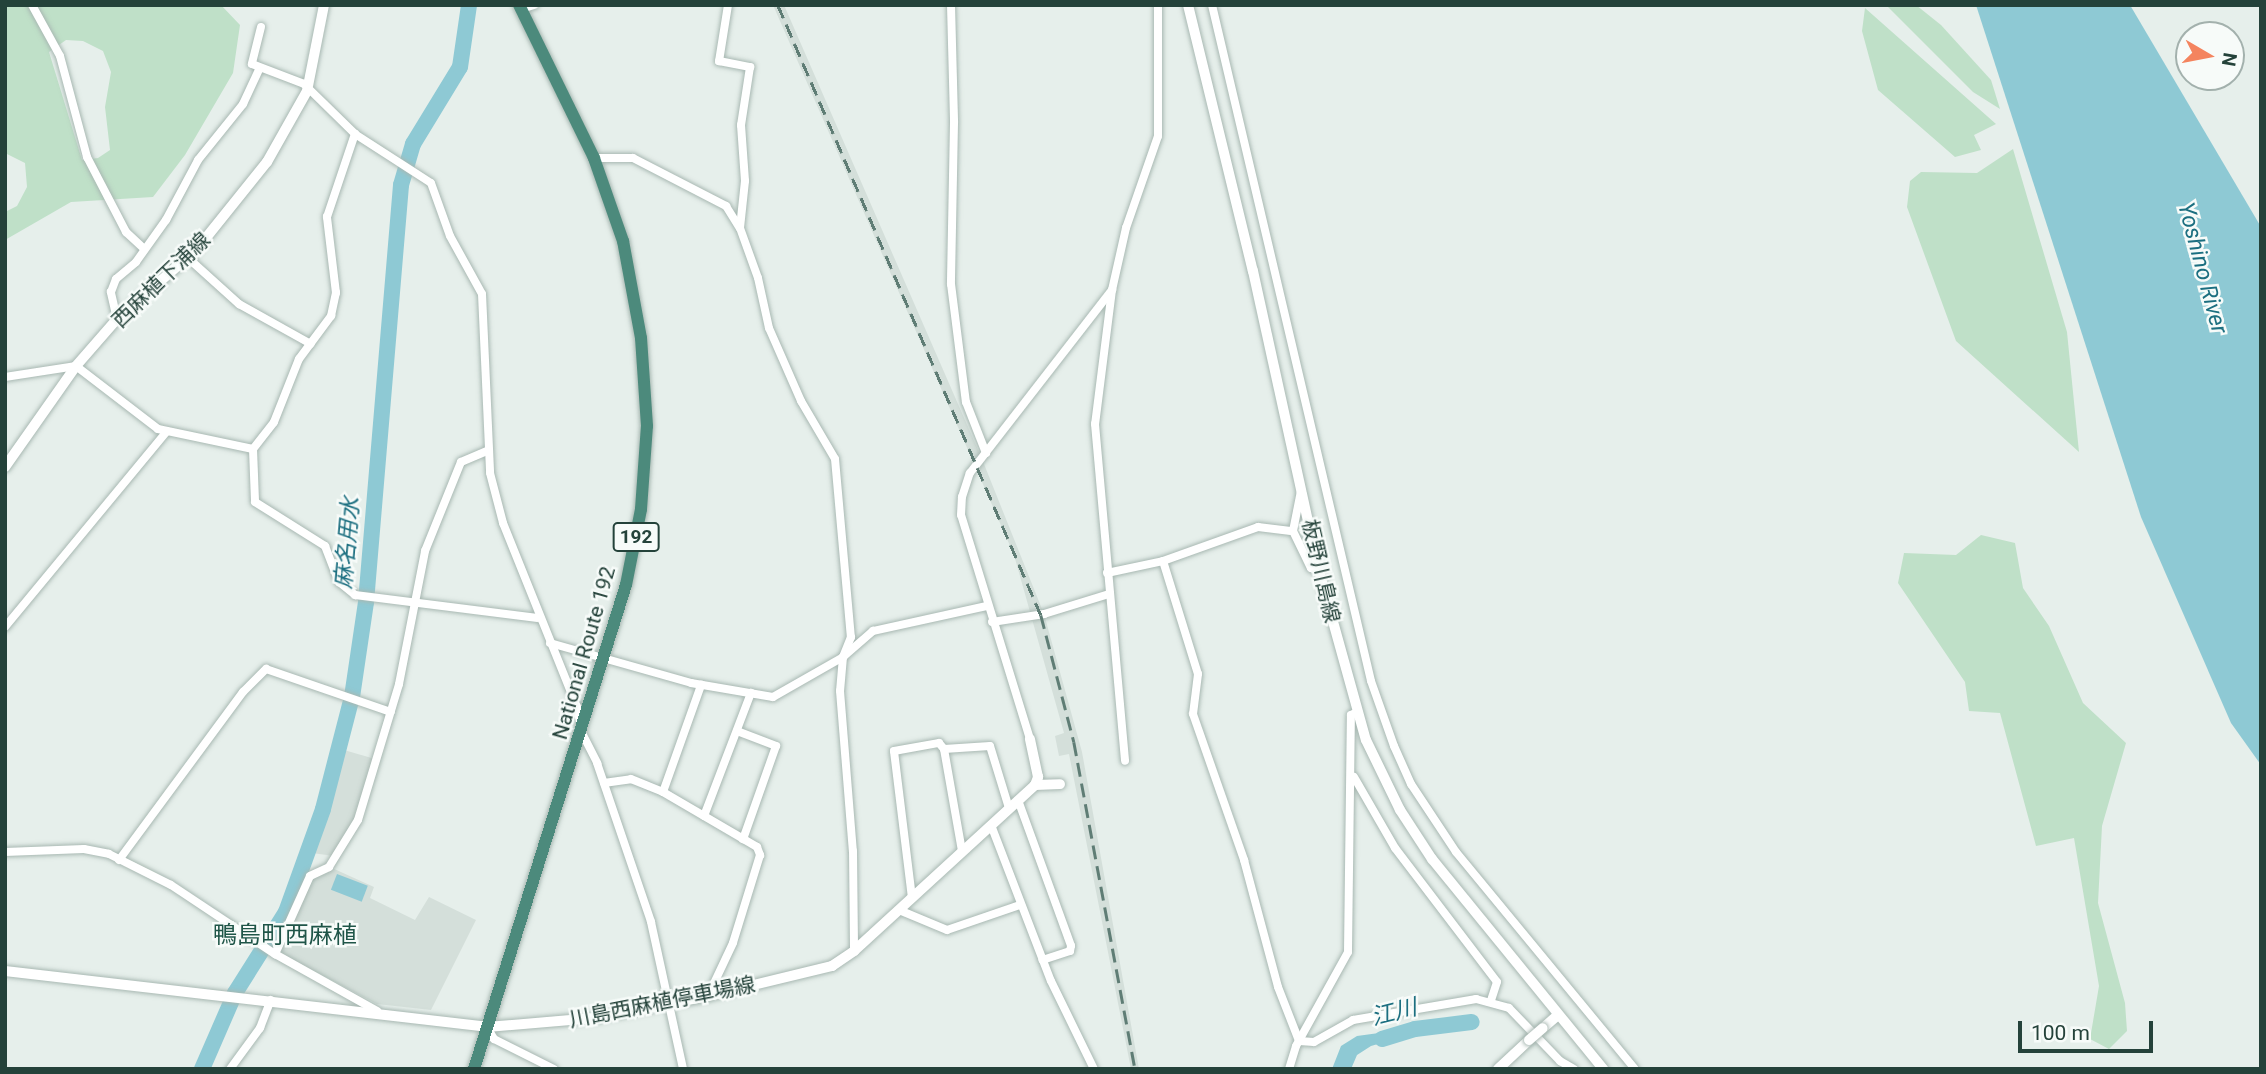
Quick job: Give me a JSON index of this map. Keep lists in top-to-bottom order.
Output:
{
  "streets": {
    "highway": ["192", "National Route 192"],
    "main road": ["西麻植下浦線", "板野川島線", "川島西麻植停車場線"]
  },
  "crossings": [
    ["National Route 192", "川島西麻植停車場線"]
  ],
  "districts": ["鴨島町西麻植"],
  "water": ["Yoshino River", "麻名用水", "江川"],
  "scale_bar": "100 m",
  "north": "right"
}
